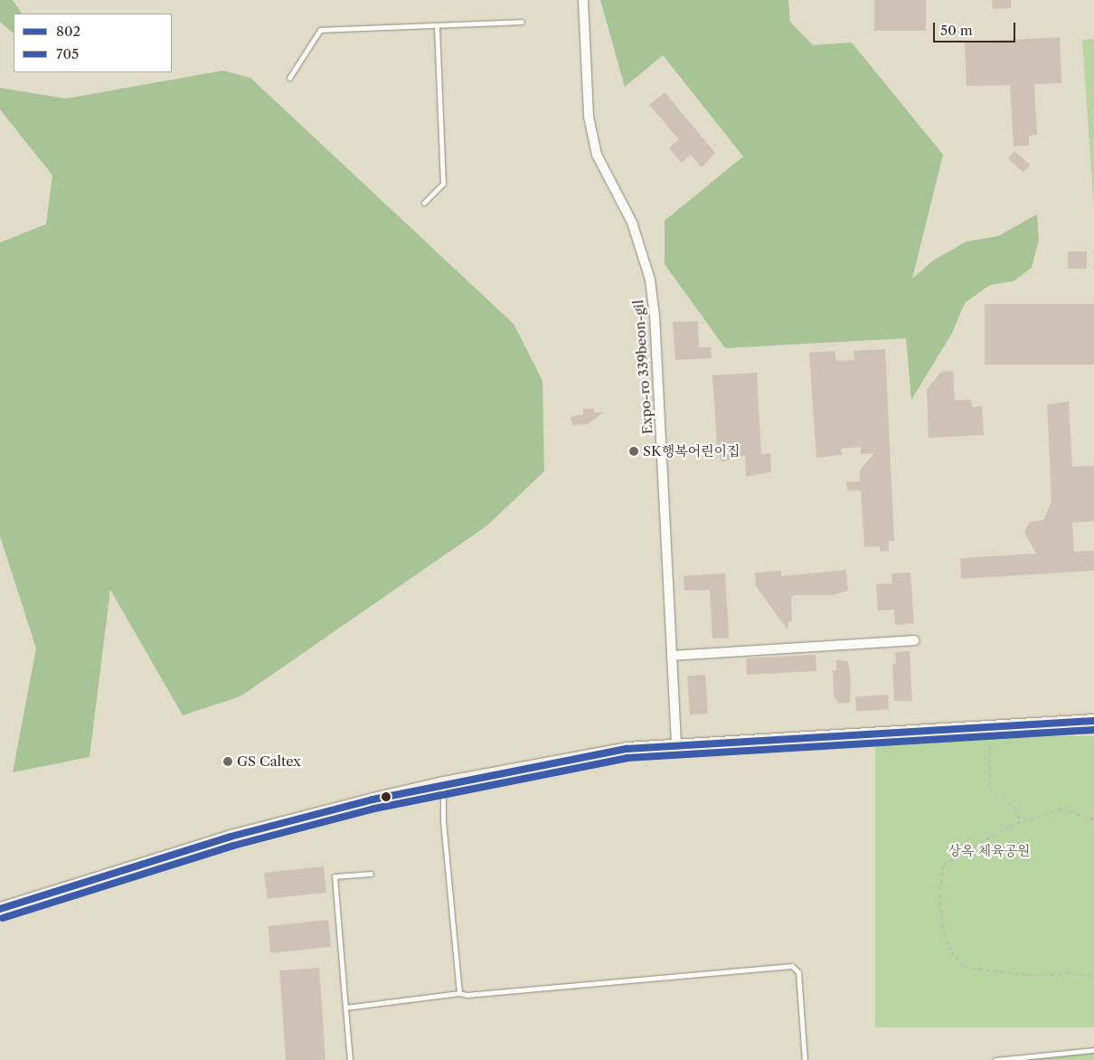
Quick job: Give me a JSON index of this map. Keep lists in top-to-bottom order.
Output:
{
  "streets": {
    "street": ["Expo-ro 339beon-gil"]
  },
  "parks": ["상옥 체육공원"],
  "places": ["SK행복어린이집", "GS Caltex"],
  "lines": ["transit line 802", "transit line 705"],
  "legend": ["802", "705"],
  "scale_bar": "50 m"
}
